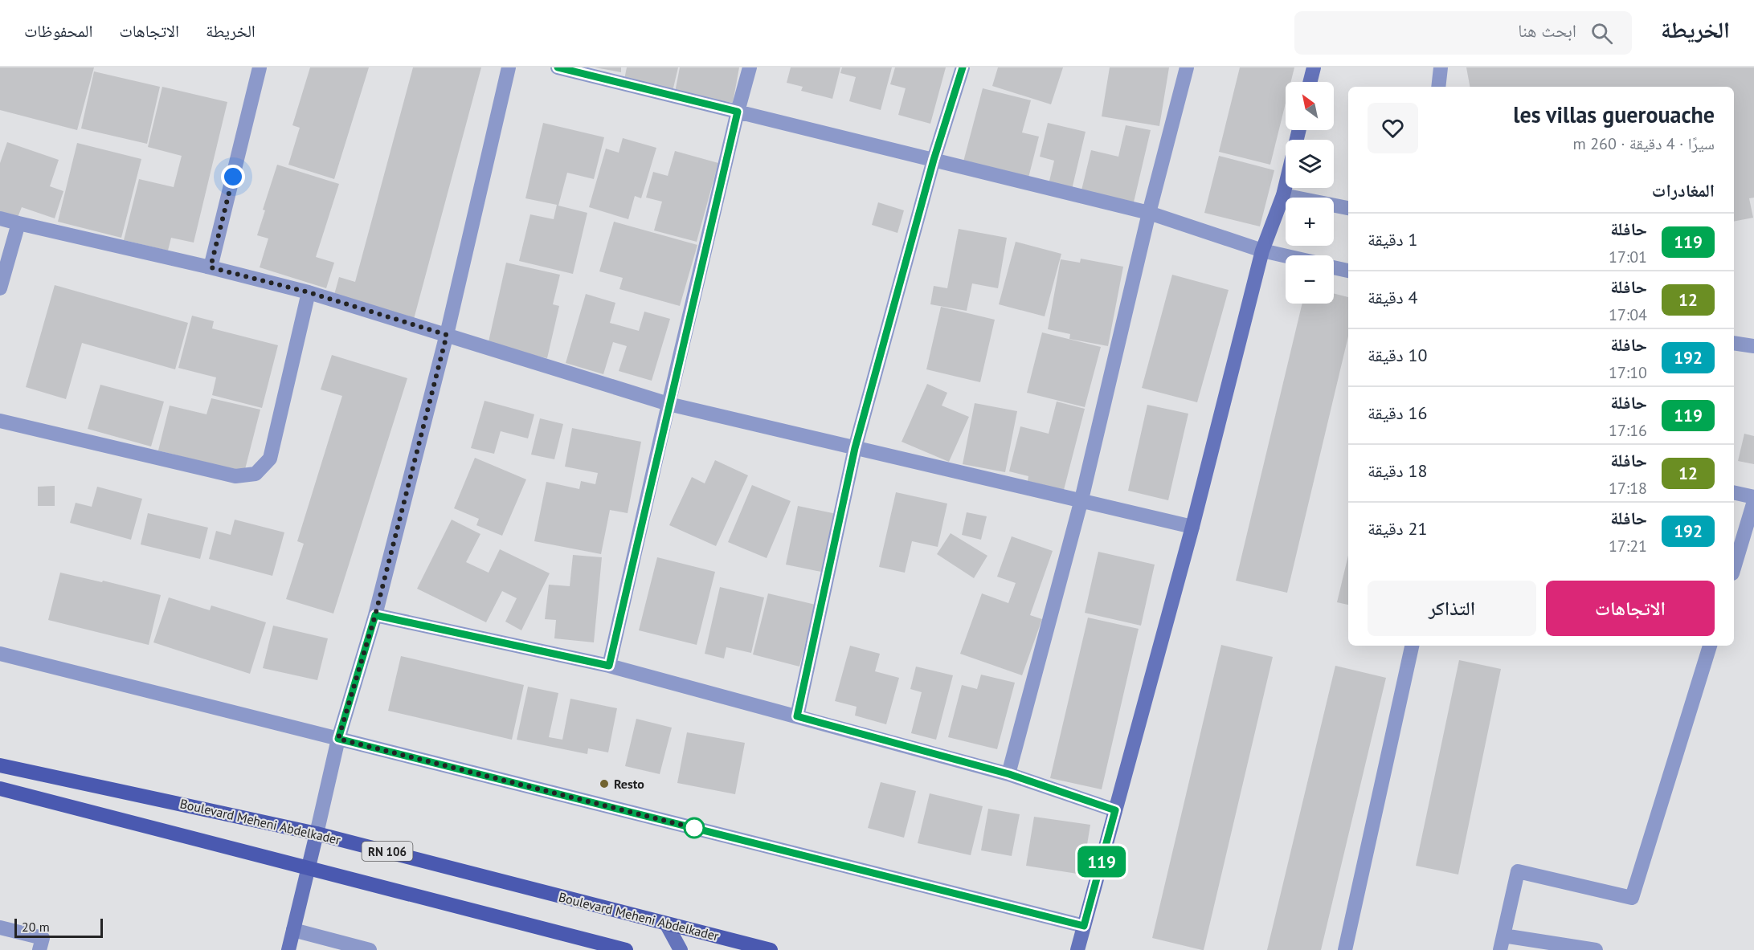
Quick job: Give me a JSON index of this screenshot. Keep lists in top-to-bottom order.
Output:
{
  "streets": {
    "main road": ["Boulevard Meheni Abdelkader", "RN 106"]
  },
  "places": ["Resto"],
  "lines": ["bus line 119"],
  "scale_bar": "20 m",
  "north": "top left",
  "page": {
    "header": "الخريطة",
    "search": "ابحث هنا",
    "nav": ["الخريطة", "الاتجاهات", "المحفوظات"],
    "on_map": "119",
    "map_buttons": ["+", "−"],
    "heading": [
      ["les villas guerouache", "سيرًا · 4 دقيقة · 260 m"],
      "المغادرات"
    ],
    "list": [
      {
        "mark": "119",
        "name": "حافلة",
        "note": "17:01",
        "value": "1 دقيقة"
      },
      {
        "mark": "12",
        "name": "حافلة",
        "note": "17:04",
        "value": "4 دقيقة"
      },
      {
        "mark": "192",
        "name": "حافلة",
        "note": "17:10",
        "value": "10 دقيقة"
      },
      {
        "mark": "119",
        "name": "حافلة",
        "note": "17:16",
        "value": "16 دقيقة"
      },
      {
        "mark": "12",
        "name": "حافلة",
        "note": "17:18",
        "value": "18 دقيقة"
      },
      {
        "mark": "192",
        "name": "حافلة",
        "note": "17:21",
        "value": "21 دقيقة"
      }
    ],
    "buttons": ["الاتجاهات", "التذاكر"],
    "scale": "20 m"
  }
}
